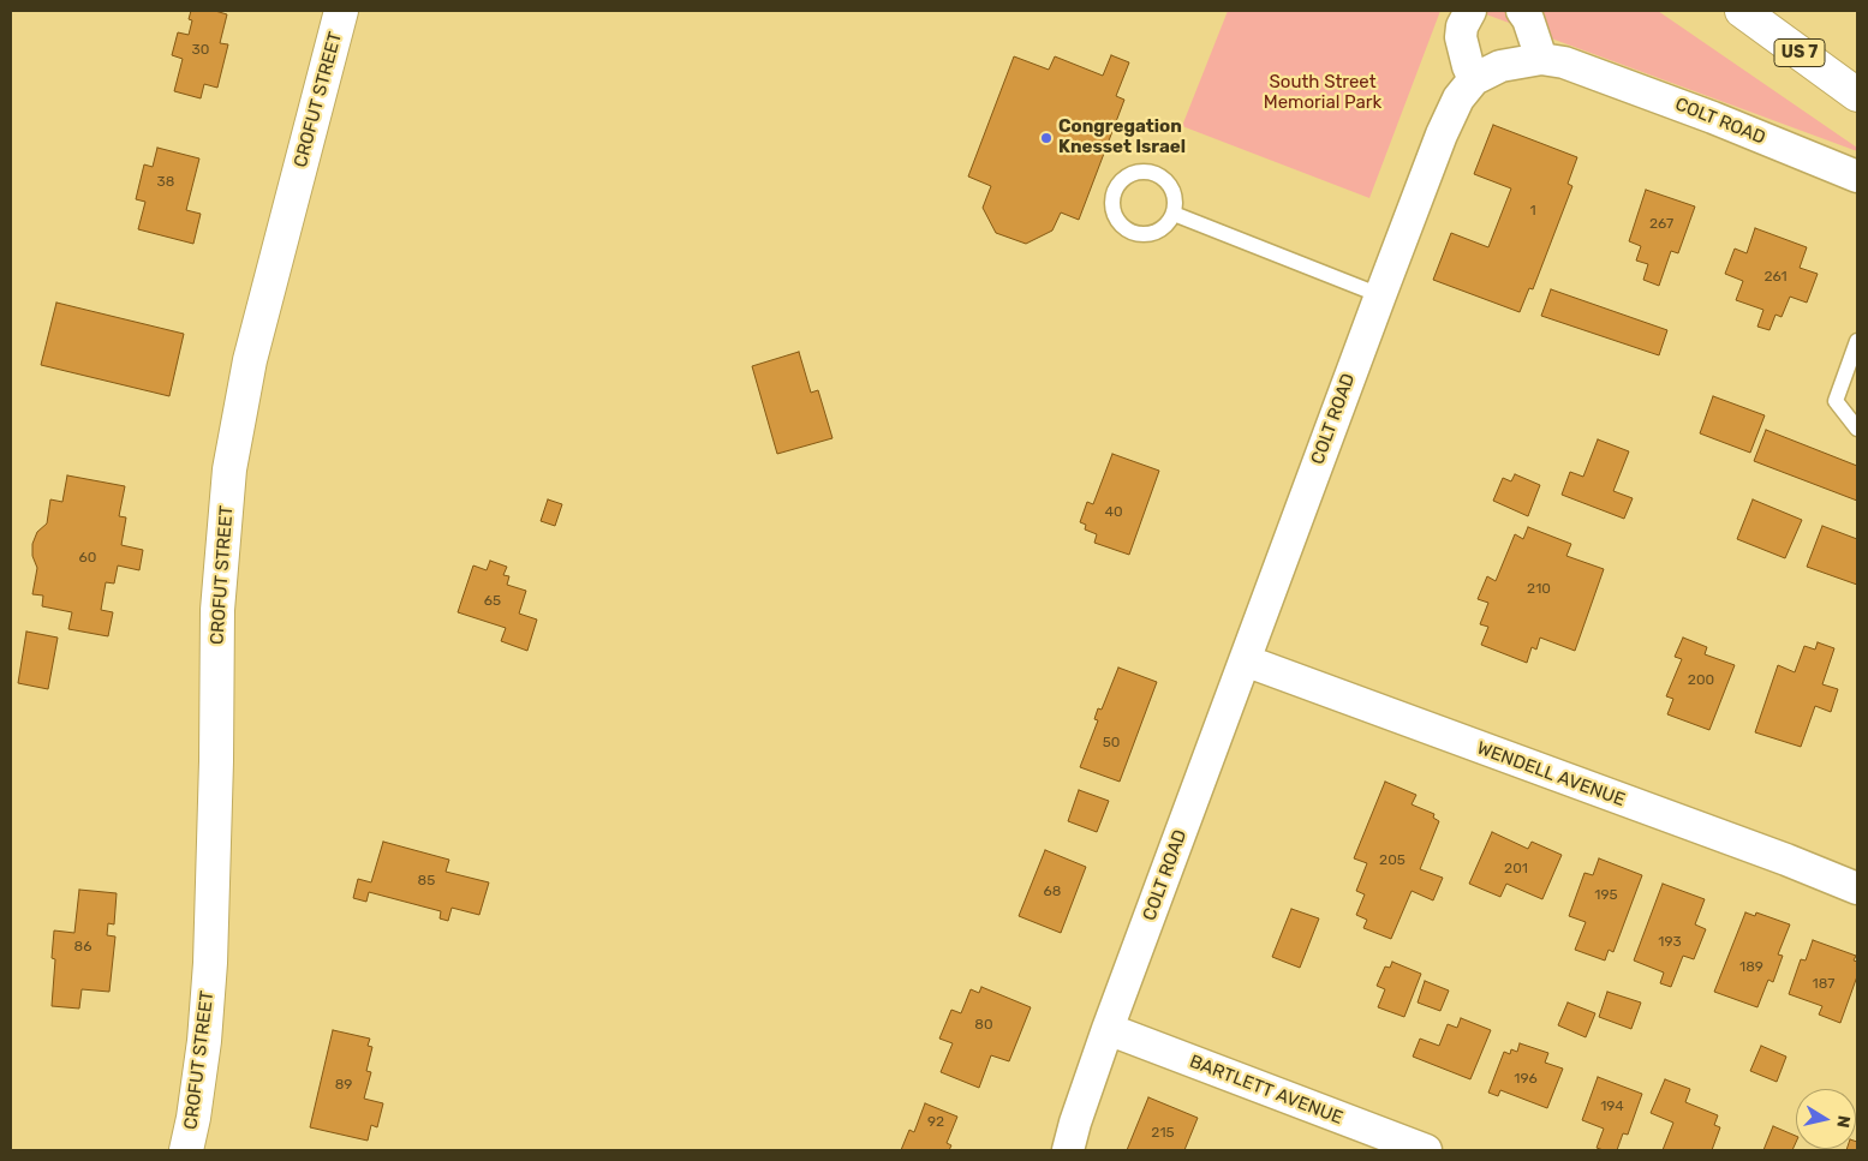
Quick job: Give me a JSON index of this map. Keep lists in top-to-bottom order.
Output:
{
  "streets": {
    "main road": ["US 7", "CROFUT STREET"],
    "street": ["COLT ROAD", "WENDELL AVENUE", "BARTLETT AVENUE"]
  },
  "crossings": [
    ["COLT ROAD", "WENDELL AVENUE"],
    ["COLT ROAD", "BARTLETT AVENUE"]
  ],
  "parks": ["South Street Memorial Park"],
  "places": ["Congregation Knesset Israel"],
  "house_numbers": [
    "30",
    "38",
    "1",
    "267",
    "261",
    "40",
    "60",
    "210",
    "65",
    "200",
    "50",
    "205",
    "201",
    "85",
    "68",
    "195",
    "193",
    "86",
    "189",
    "187",
    "80",
    "196",
    "89",
    "194",
    "92",
    "215"
  ],
  "north": "right"
}
